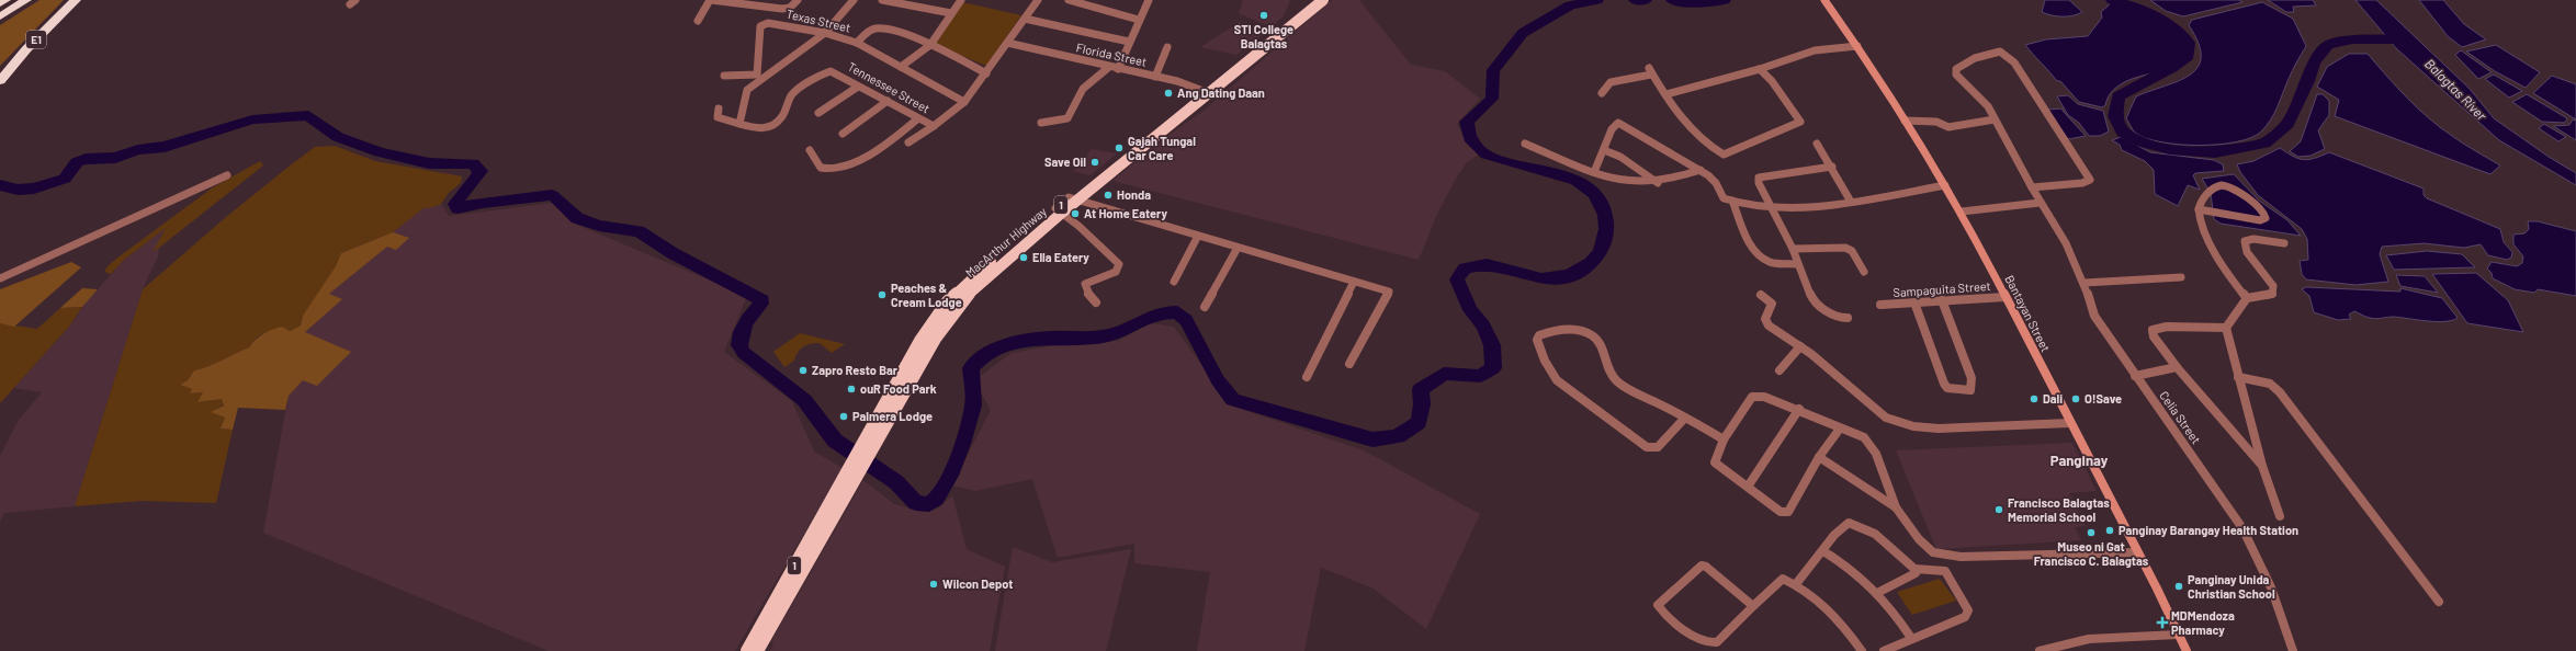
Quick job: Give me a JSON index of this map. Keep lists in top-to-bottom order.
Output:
{
  "streets": {
    "highway": ["E1", "1", "MacArthur Highway"],
    "main road": ["Bantayan Street"],
    "street": [
      "Texas Street",
      "Florida Street",
      "Tennessee Street",
      "Sampaguita Street",
      "Celia Street"
    ]
  },
  "crossings": [
    ["Texas Street", "Tennessee Street"],
    ["Florida Street", "Tennessee Street"],
    ["Florida Street", "MacArthur Highway"],
    ["Sampaguita Street", "Bantayan Street"]
  ],
  "districts": ["Panginay"],
  "water": ["Balagtas River"],
  "places": {
    "other": [
      "STI College Balagtas",
      "Ang Dating Daan",
      "Gajah Tungal Car Care",
      "Save Oil",
      "Honda",
      "At Home Eatery",
      "Ella Eatery",
      "Peaches & Cream Lodge",
      "Zapro Resto Bar",
      "ouR Food Park",
      "Dali",
      "O!Save",
      "Palmera Lodge",
      "Francisco Balagtas Memorial School",
      "Panginay Barangay Health Station",
      "Museo ni Gat Francisco C. Balagtas",
      "Wilcon Depot",
      "Panginay Unida Christian School"
    ],
    "health": ["MDMendoza Pharmacy"]
  }
}
